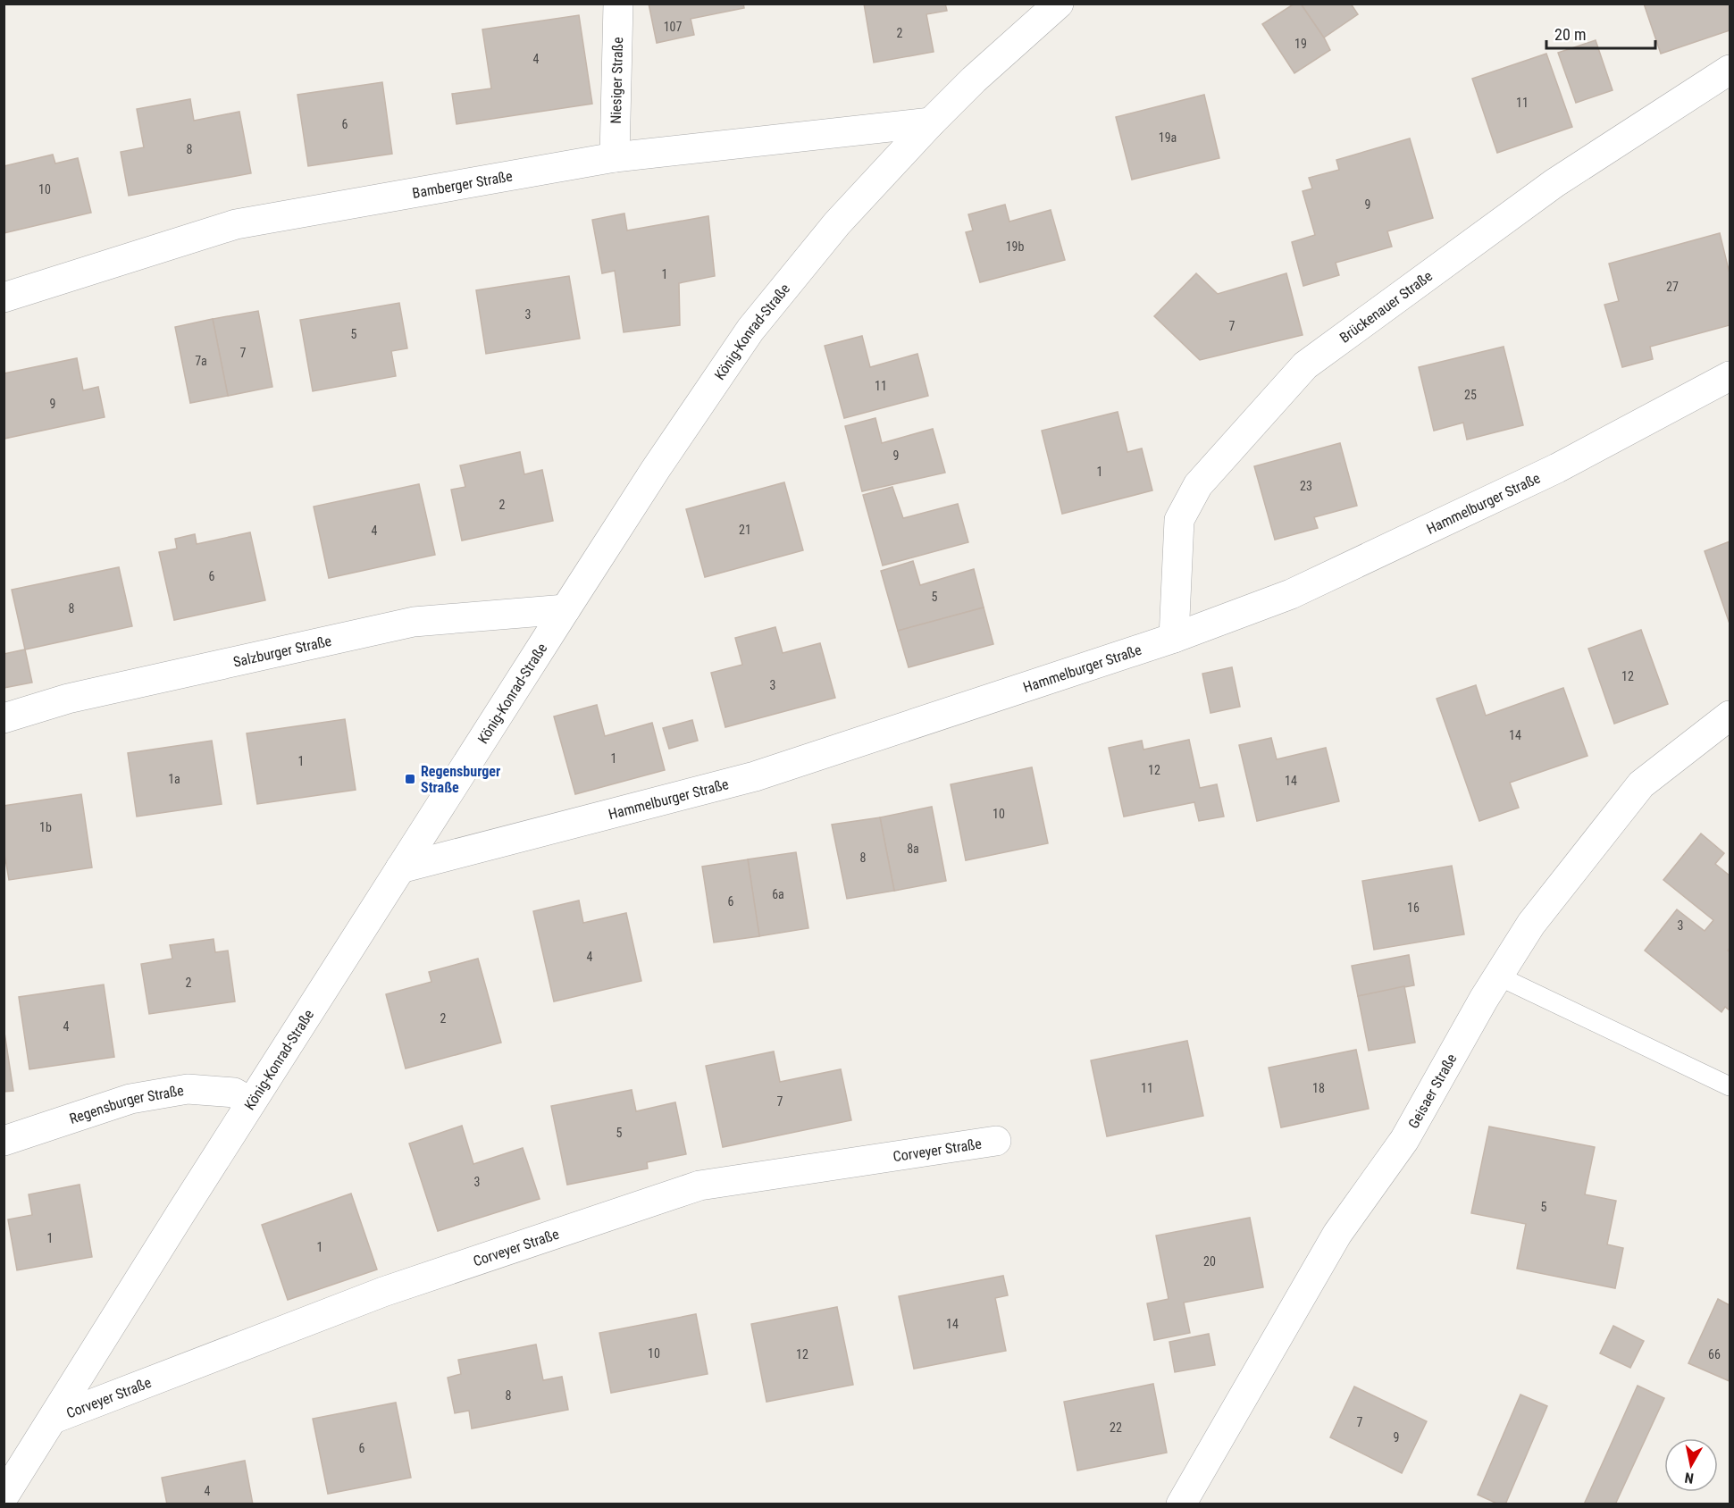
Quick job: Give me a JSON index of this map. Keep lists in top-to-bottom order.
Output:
{
  "streets": {
    "street": [
      "Niesiger Straße",
      "Bamberger Straße",
      "Brückenauer Straße",
      "König-Konrad-Straße",
      "Hammelburger Straße",
      "Salzburger Straße",
      "Geisaer Straße",
      "Regensburger Straße",
      "Corveyer Straße"
    ]
  },
  "crossings": [
    ["Niesiger Straße", "Bamberger Straße"],
    ["Bamberger Straße", "König-Konrad-Straße"],
    ["Brückenauer Straße", "Hammelburger Straße"],
    ["König-Konrad-Straße", "Hammelburger Straße"],
    ["König-Konrad-Straße", "Salzburger Straße"],
    ["König-Konrad-Straße", "Regensburger Straße"],
    ["König-Konrad-Straße", "Corveyer Straße"]
  ],
  "places": {
    "transit": ["Regensburger Straße"]
  },
  "house_numbers": [
    "107",
    "2",
    "19",
    "4",
    "11",
    "6",
    "19a",
    "8",
    "10",
    "9",
    "19b",
    "1",
    "27",
    "3",
    "7",
    "5",
    "7",
    "7a",
    "11",
    "25",
    "9",
    "9",
    "1",
    "23",
    "2",
    "21",
    "4",
    "6",
    "5",
    "8",
    "12",
    "3",
    "14",
    "1",
    "1",
    "12",
    "1a",
    "14",
    "10",
    "1b",
    "8a",
    "8",
    "6a",
    "6",
    "16",
    "3",
    "4",
    "2",
    "2",
    "4",
    "11",
    "18",
    "7",
    "5",
    "3",
    "5",
    "1",
    "1",
    "20",
    "14",
    "10",
    "12",
    "66",
    "8",
    "7",
    "22",
    "9",
    "6",
    "4"
  ],
  "scale_bar": "20 m",
  "north": "bottom"
}
